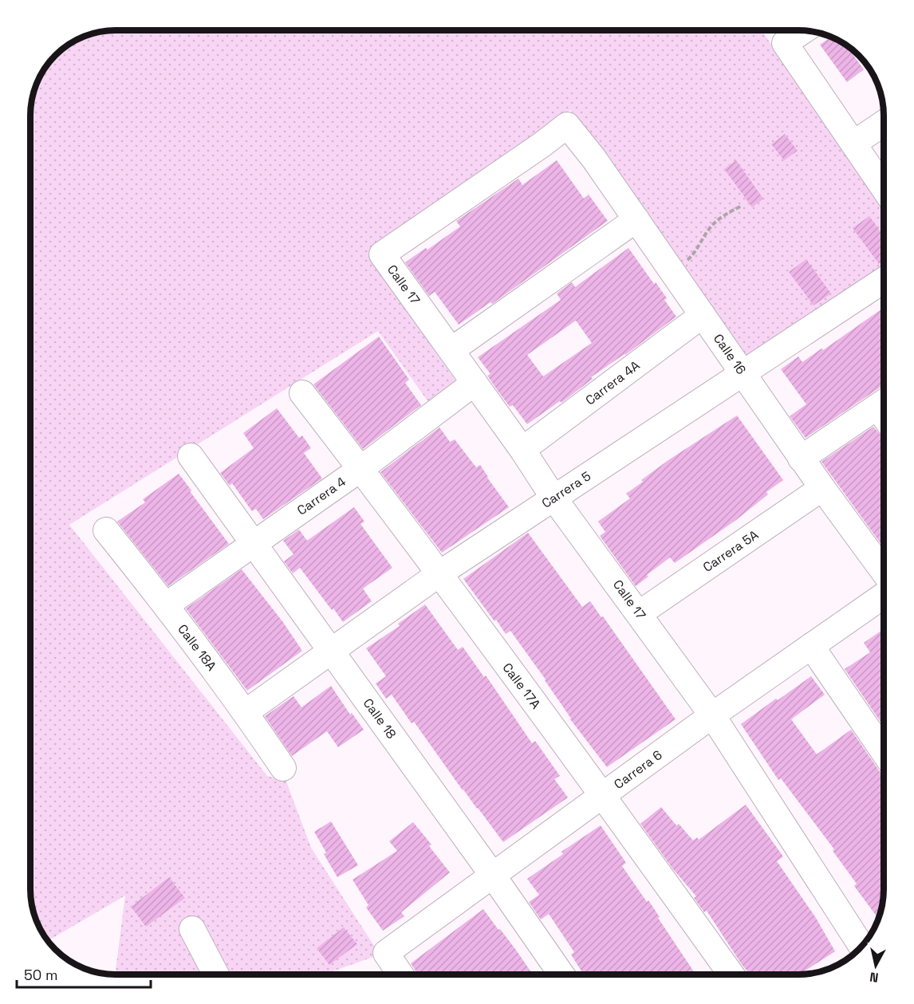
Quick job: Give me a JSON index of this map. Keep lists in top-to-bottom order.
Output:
{
  "streets": {
    "street": [
      "Calle 17",
      "Calle 16",
      "Carrera 4A",
      "Carrera 5",
      "Carrera 4",
      "Carrera 5A",
      "Calle 18A",
      "Calle 17A",
      "Calle 18",
      "Carrera 6"
    ]
  },
  "crossings": [
    ["Calle 17", "Calle 16"],
    ["Calle 17", "Carrera 4A"],
    ["Calle 17", "Carrera 5"],
    ["Calle 17", "Carrera 4"],
    ["Calle 17", "Carrera 5A"],
    ["Calle 17", "Carrera 6"],
    ["Calle 16", "Carrera 4A"],
    ["Calle 16", "Carrera 5"],
    ["Calle 16", "Carrera 5A"],
    ["Carrera 5", "Calle 18A"],
    ["Carrera 5", "Calle 17A"],
    ["Carrera 5", "Calle 18"],
    ["Carrera 4", "Calle 18A"],
    ["Carrera 4", "Calle 17A"],
    ["Carrera 4", "Calle 18"],
    ["Calle 17A", "Carrera 6"],
    ["Calle 18", "Carrera 6"]
  ],
  "scale_bar": "50 m",
  "north": "bottom"
}
